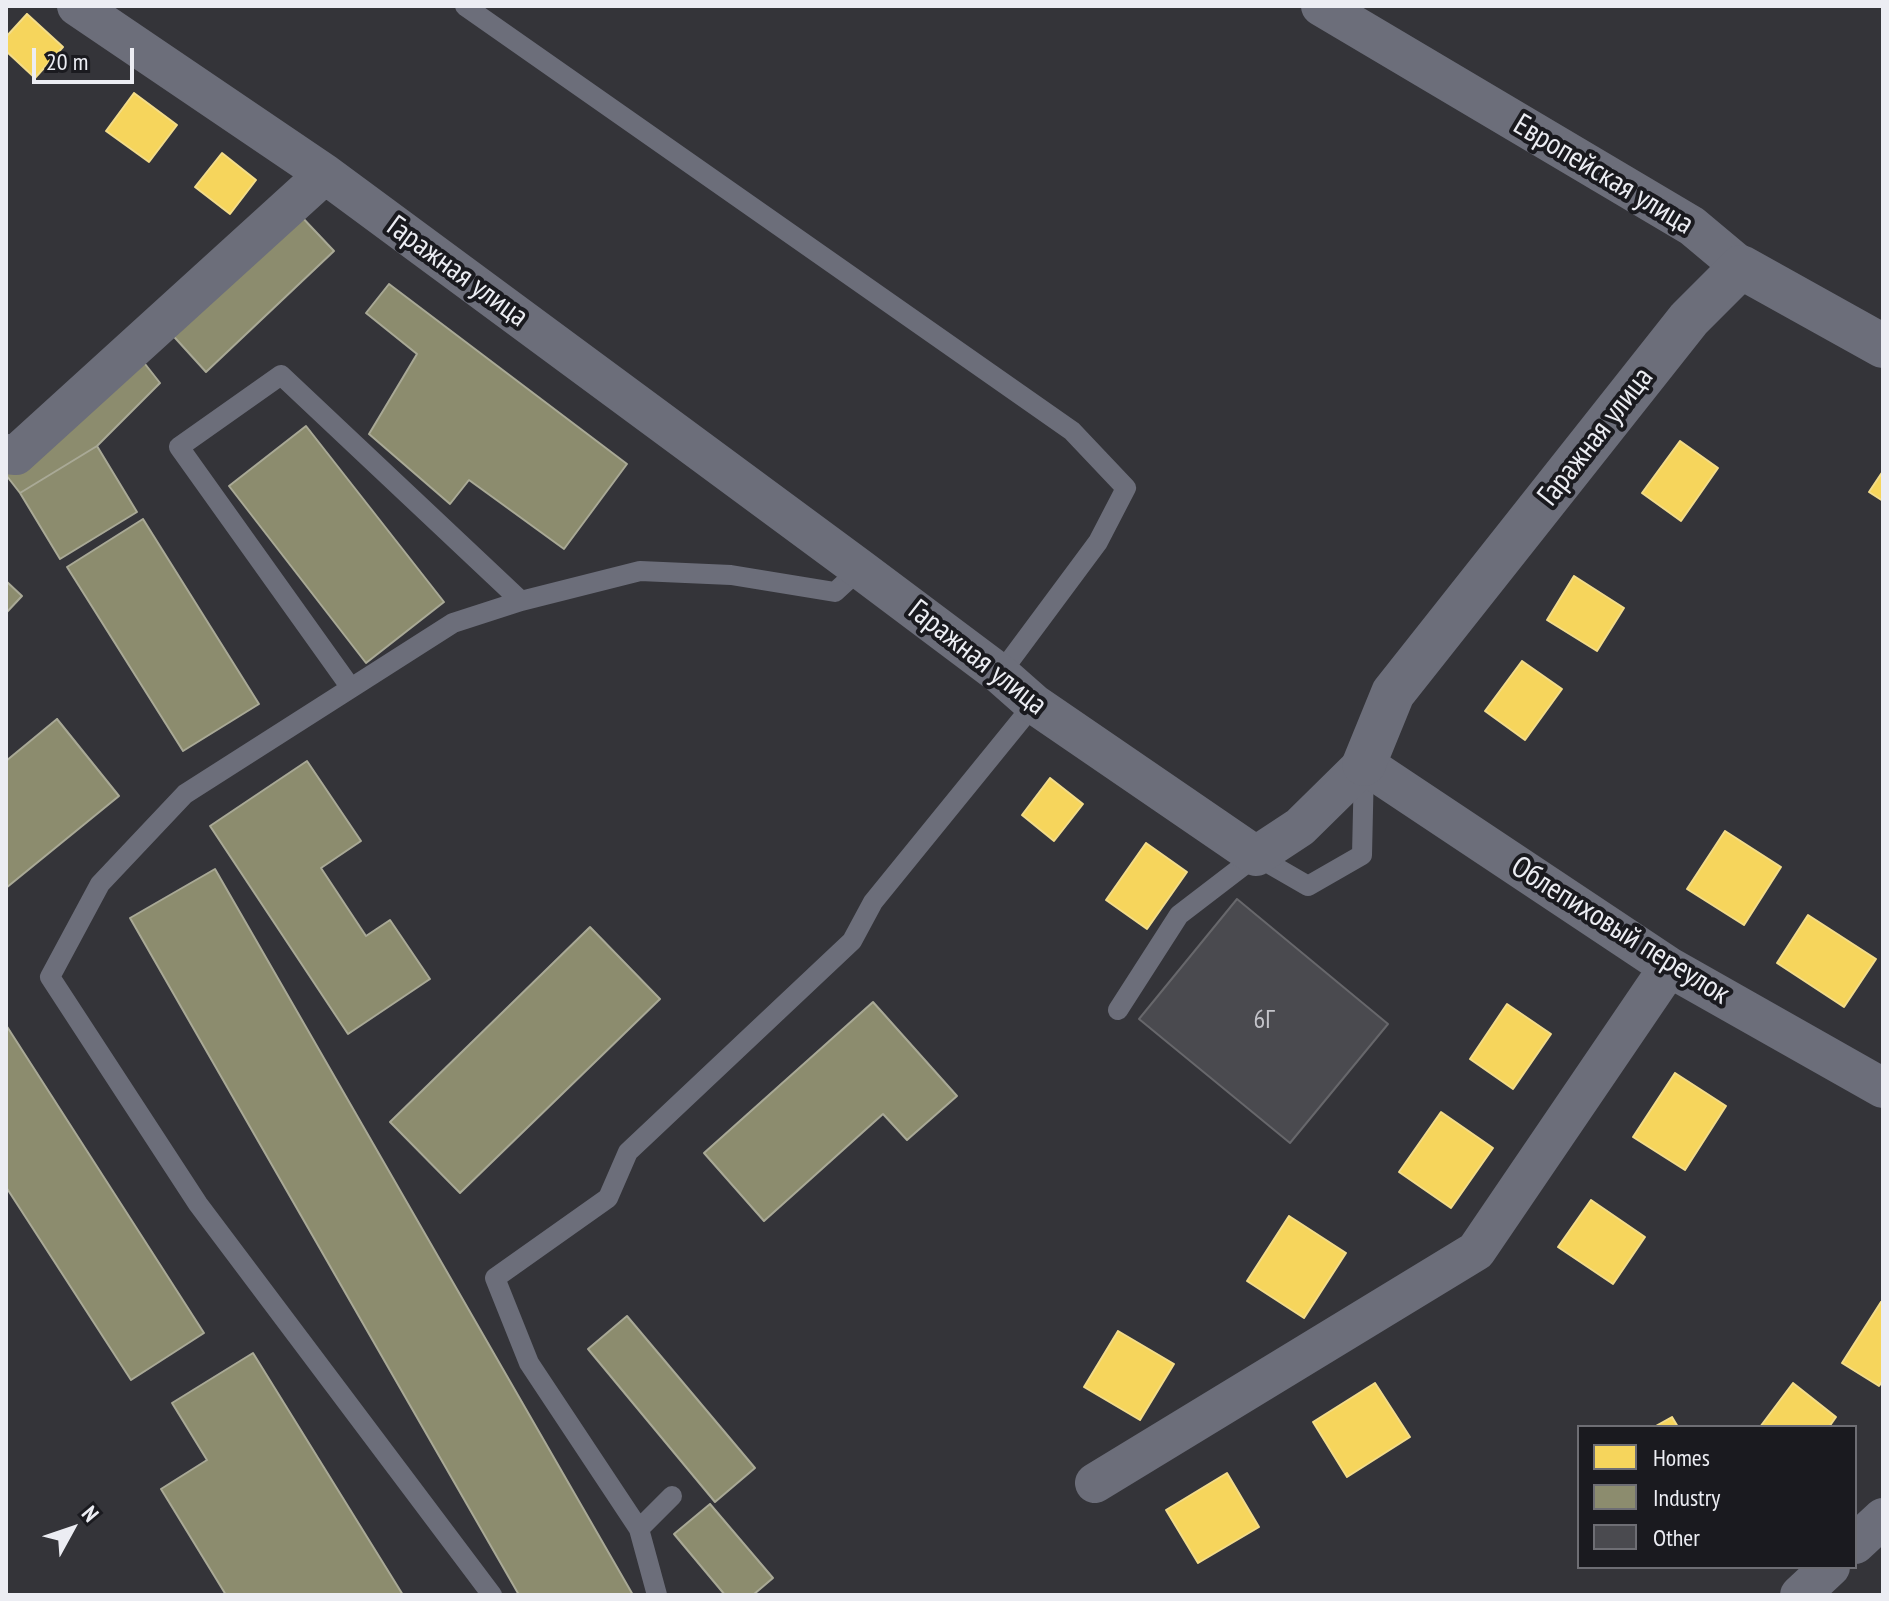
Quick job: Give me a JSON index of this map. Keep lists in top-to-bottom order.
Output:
{
  "streets": {
    "street": ["Европейская улица", "Гаражная улица", "Облепиховый переулок"]
  },
  "crossings": [
    ["Европейская улица", "Гаражная улица"],
    ["Гаражная улица", "Облепиховый переулок"]
  ],
  "house_numbers": ["6Г"],
  "legend": ["Homes", "Industry", "Other"],
  "scale_bar": "20 m",
  "north": "top right"
}
